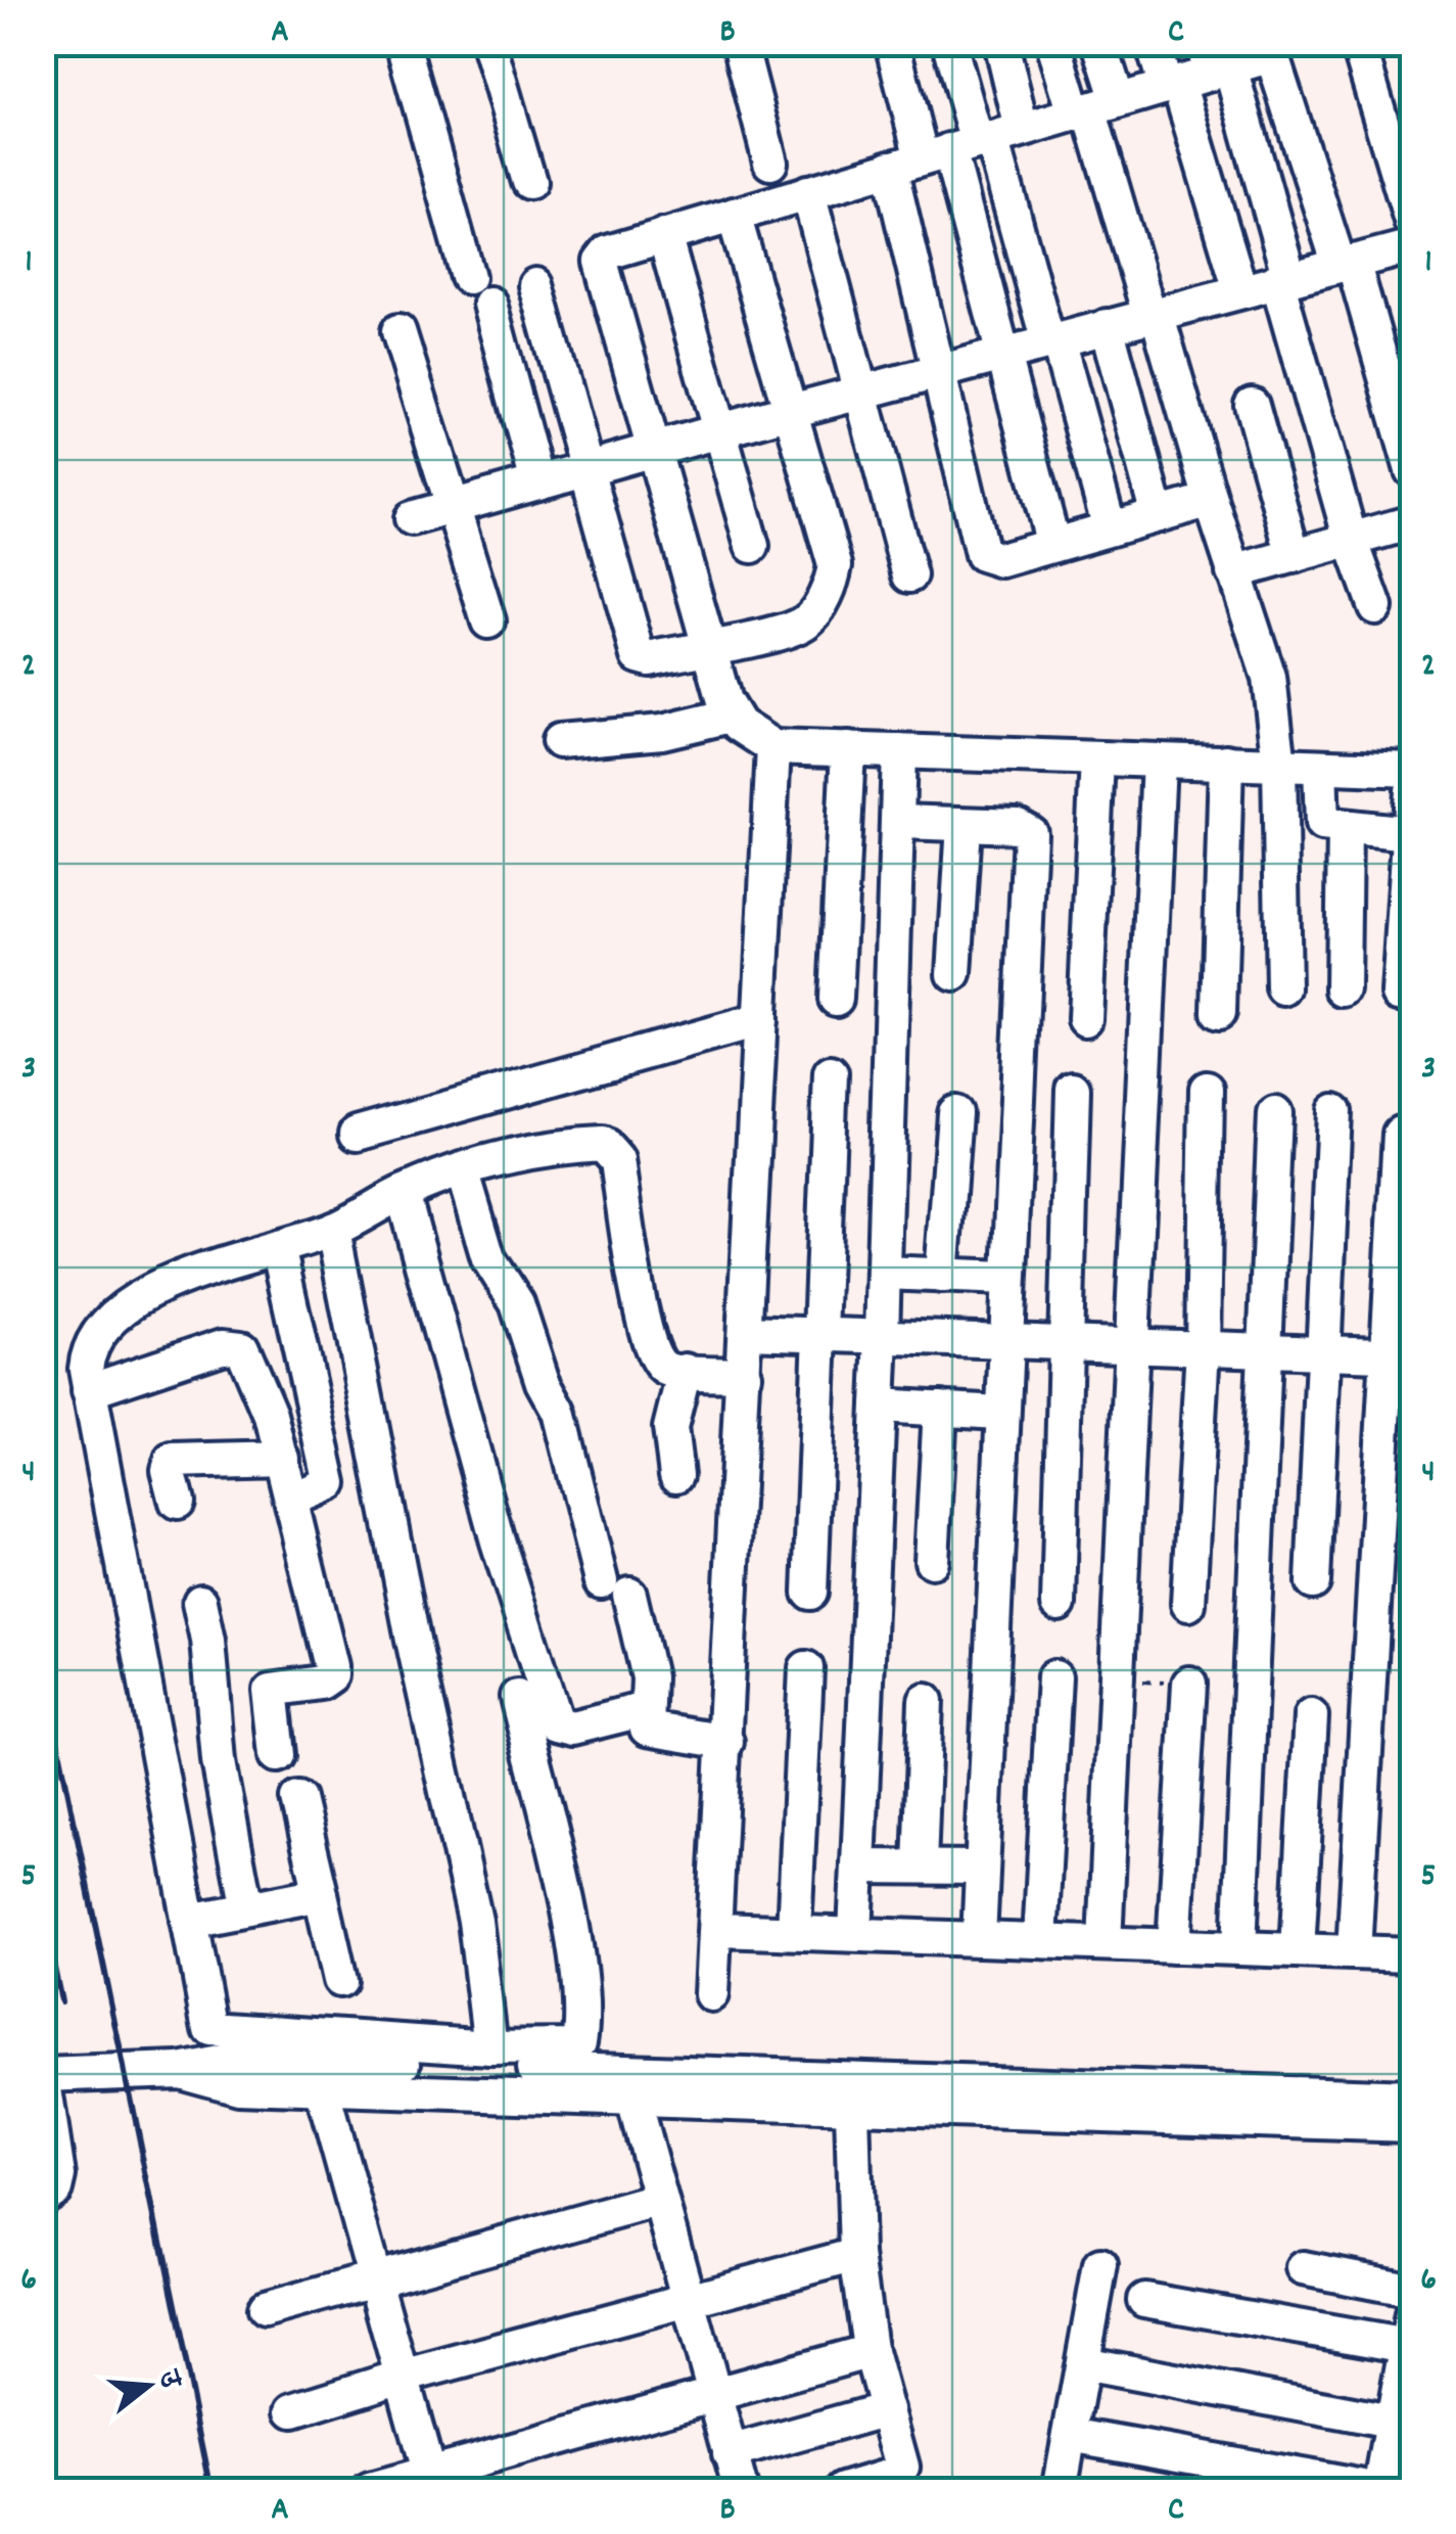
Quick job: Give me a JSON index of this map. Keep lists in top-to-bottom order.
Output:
{
  "north": "right",
  "grid": {
    "columns": ["A", "B", "C"],
    "rows": [
      "1",
      "2",
      "3",
      "4",
      "5",
      "6"
    ]
  }
}
